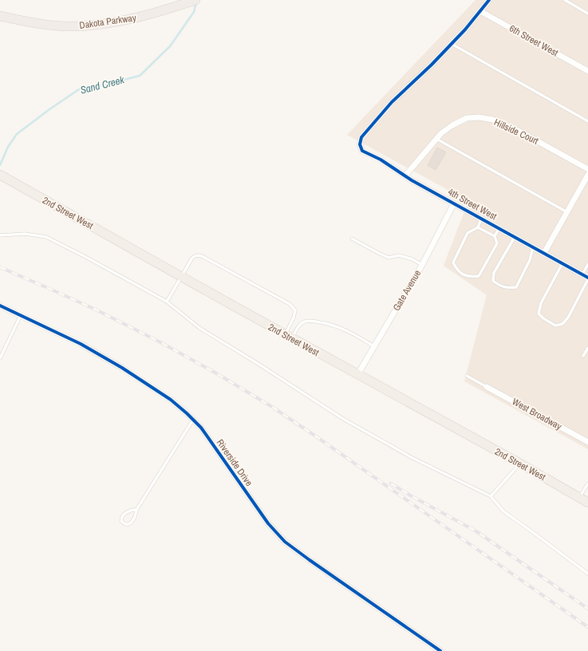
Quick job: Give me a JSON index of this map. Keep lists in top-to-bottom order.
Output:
{
  "streets": {
    "highway": ["Dakota Parkway"],
    "main road": ["2nd Street West"],
    "street": [
      "6th Street West",
      "Hillside Court",
      "4th Street West",
      "Gate Avenue",
      "West Broadway",
      "Riverside Drive"
    ]
  },
  "crossings": [
    ["Hillside Court", "4th Street West"],
    ["4th Street West", "Gate Avenue"],
    ["2nd Street West", "Gate Avenue"]
  ],
  "water": ["Sand Creek"]
}
